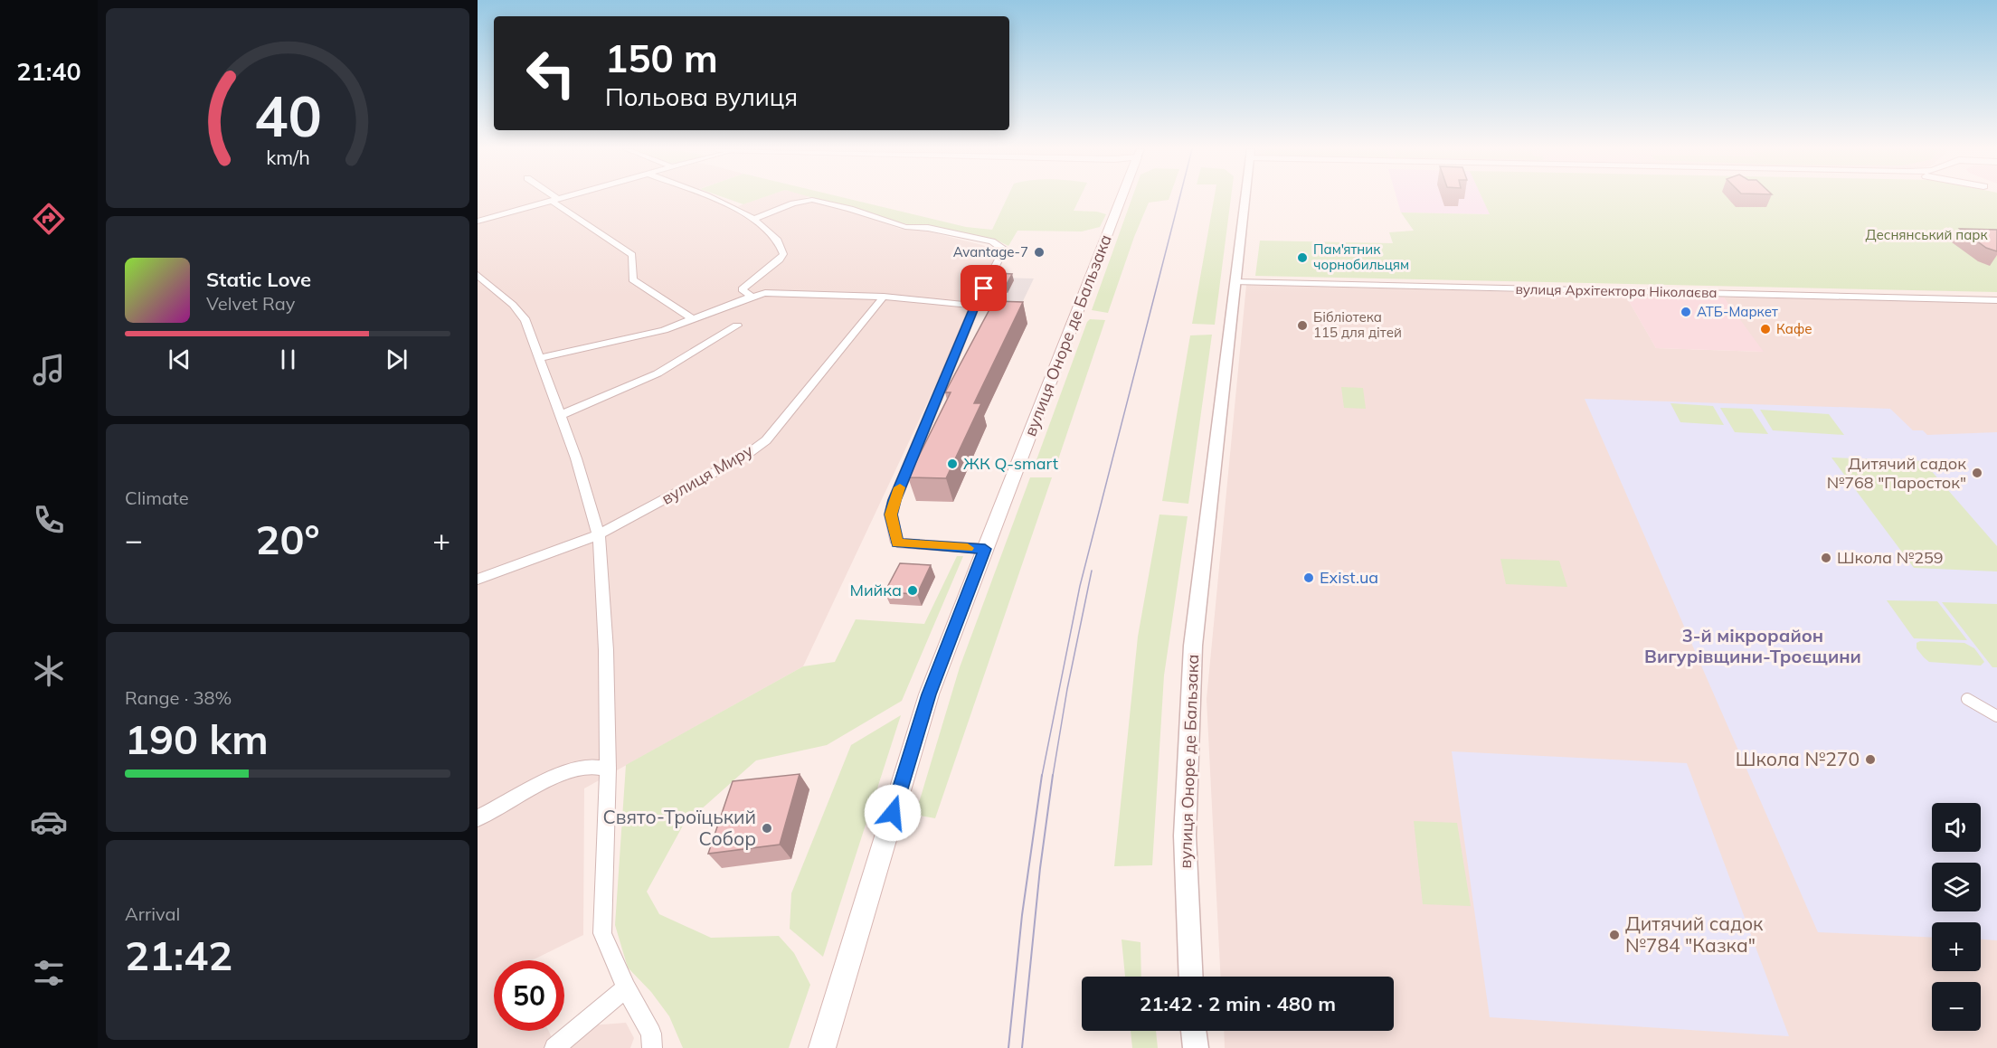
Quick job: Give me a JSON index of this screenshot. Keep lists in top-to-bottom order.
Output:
{
  "streets": {
    "main road": ["вулиця Оноре де Бальзака"],
    "street": ["вулиця Архітектора Ніколаєва", "вулиця Миру"]
  },
  "crossings": [
    ["вулиця Архітектора Ніколаєва", "вулиця Оноре де Бальзака"]
  ],
  "districts": ["3-й мікрорайон Вигурівщини-Троєщини"],
  "parks": ["Деснянський парк"],
  "places": [
    "Avantage-7",
    "Пам'ятник чорнобильцям",
    "АТБ-Маркет",
    "Бібліотека 115 для дітей",
    "Кафе",
    "ЖК Q-smart",
    "Дитячий садок №768 \"Паросток\"",
    "Школа №259",
    "Exist.ua",
    "Мийка",
    "Школа №270",
    "Свято-Троїцький Собор",
    "Дитячий садок №784 \"Казка\""
  ],
  "page": {
    "tabs": "21:40",
    "turn": ["150 m", "Польова вулиця"],
    "song": ["Static Love", "Velvet Ray"],
    "tile": [
      "Climate",
      ["Range · 38%", "190 km"],
      ["Arrival", "21:42"]
    ],
    "heat": ["−", "20°", "+"],
    "map_buttons": ["+", "−"],
    "limit": "50",
    "trip": "21:42 · 2 min · 480 m",
    "gauge": ["40", "km/h"]
  }
}
